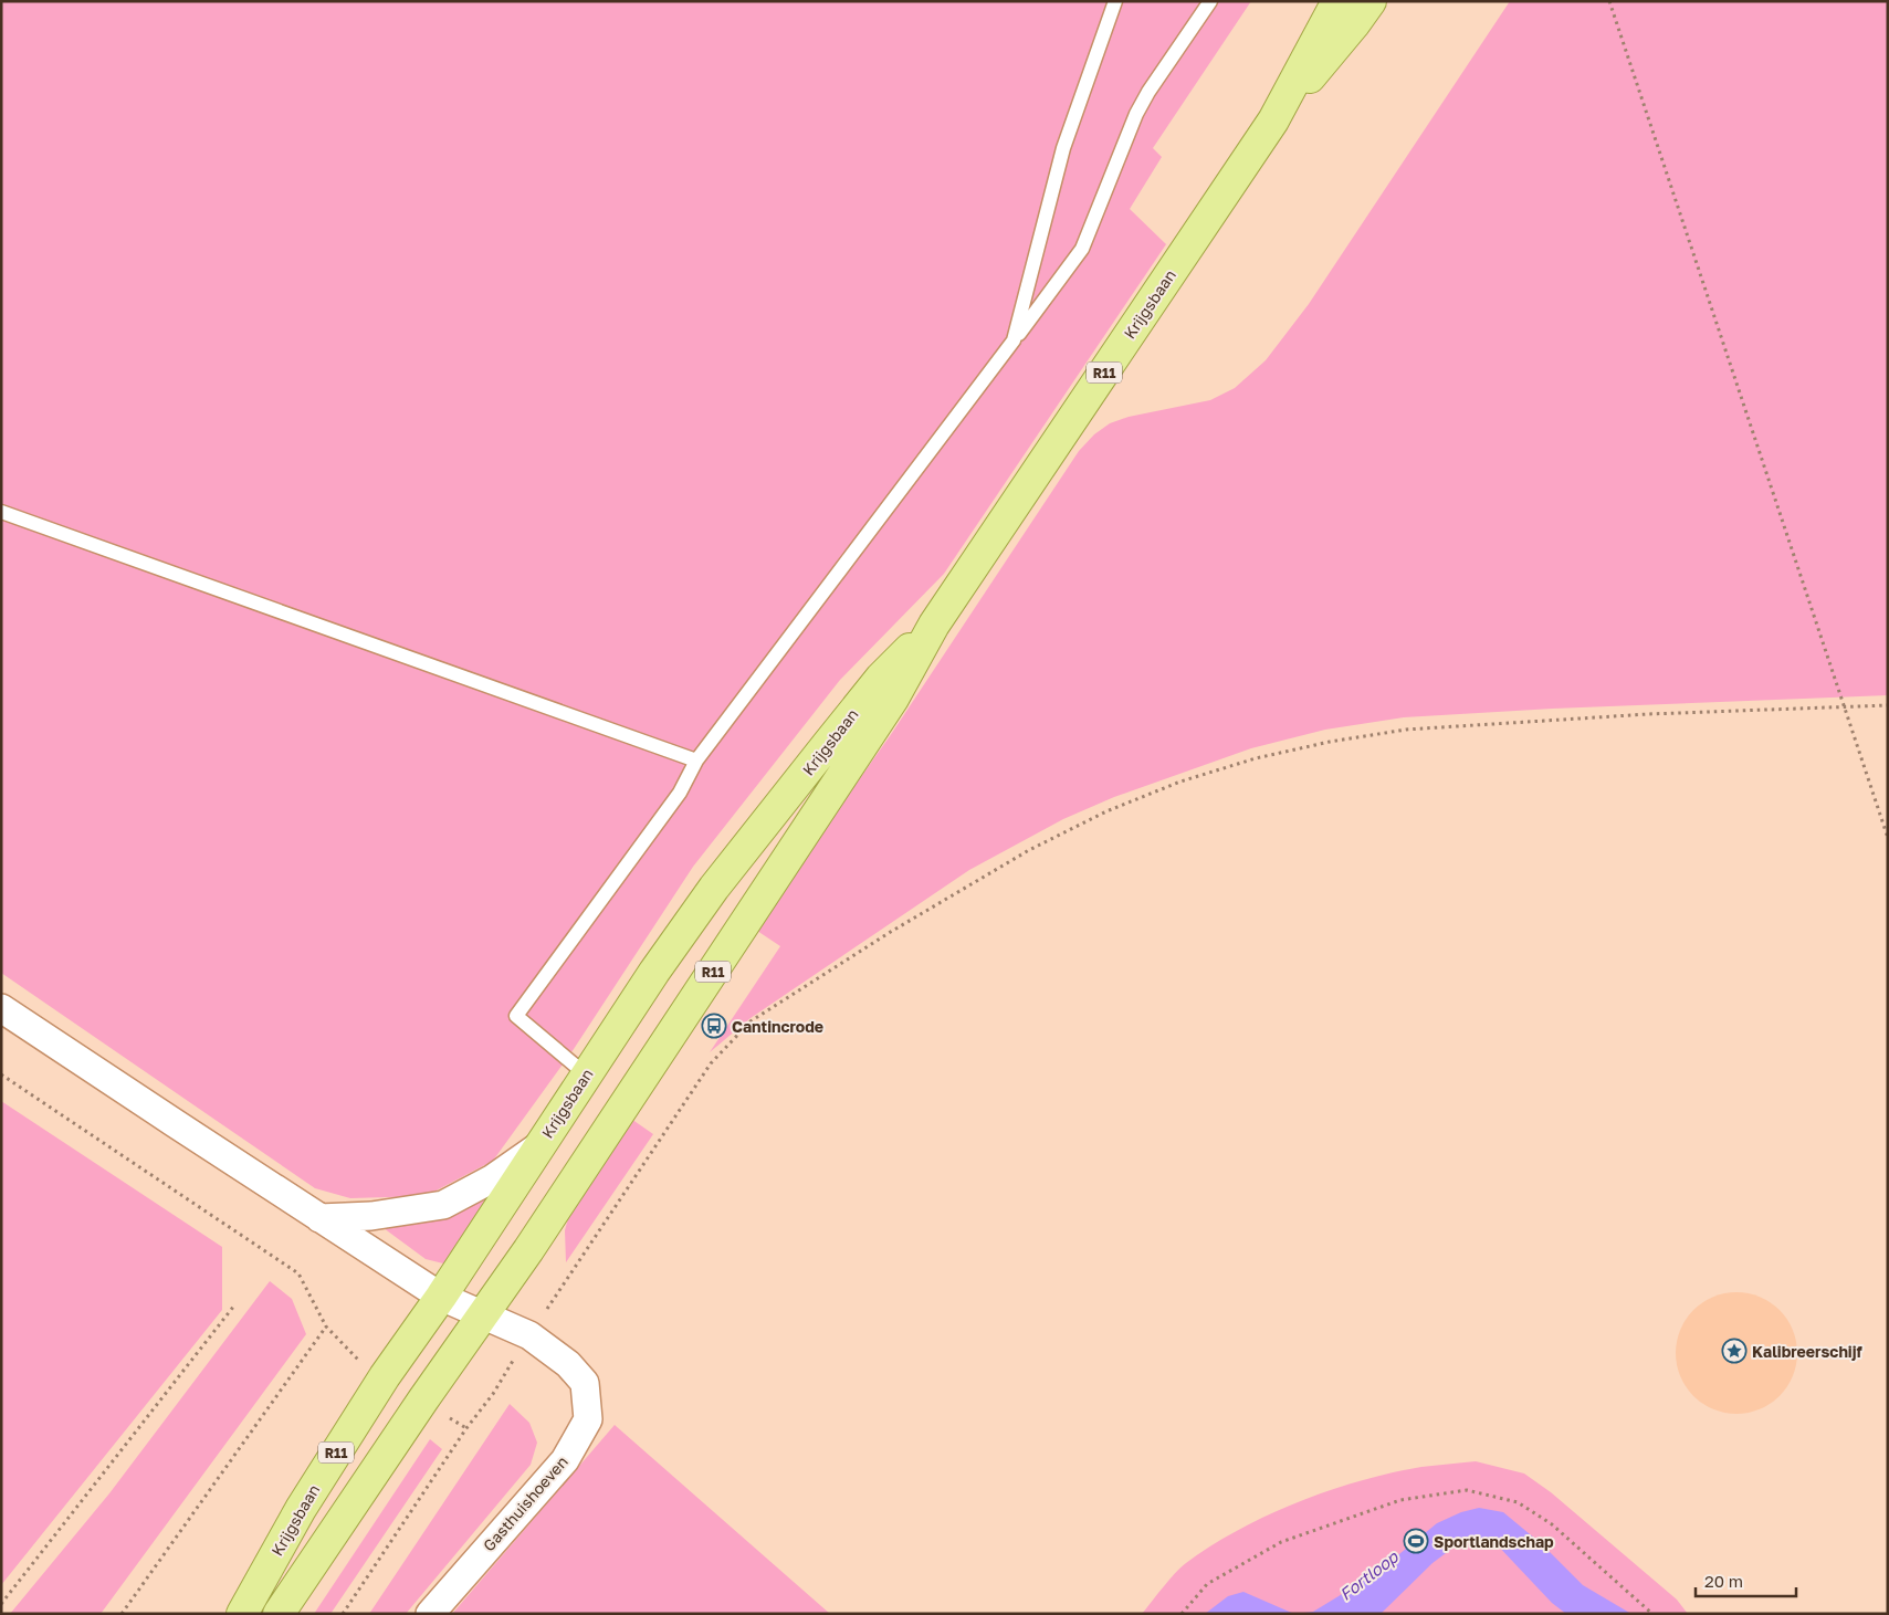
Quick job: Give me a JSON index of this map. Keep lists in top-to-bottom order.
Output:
{
  "streets": {
    "main road": ["Krijgsbaan", "R11"],
    "street": ["Gasthuishoeven"]
  },
  "crossings": [
    ["Krijgsbaan", "Gasthuishoeven"]
  ],
  "water": ["Fortloop"],
  "places": {
    "bus stop": ["Cantincrode"],
    "place": ["Kalibreerschijf"],
    "sports": ["Sportlandschap"]
  },
  "scale_bar": "20 m"
}
